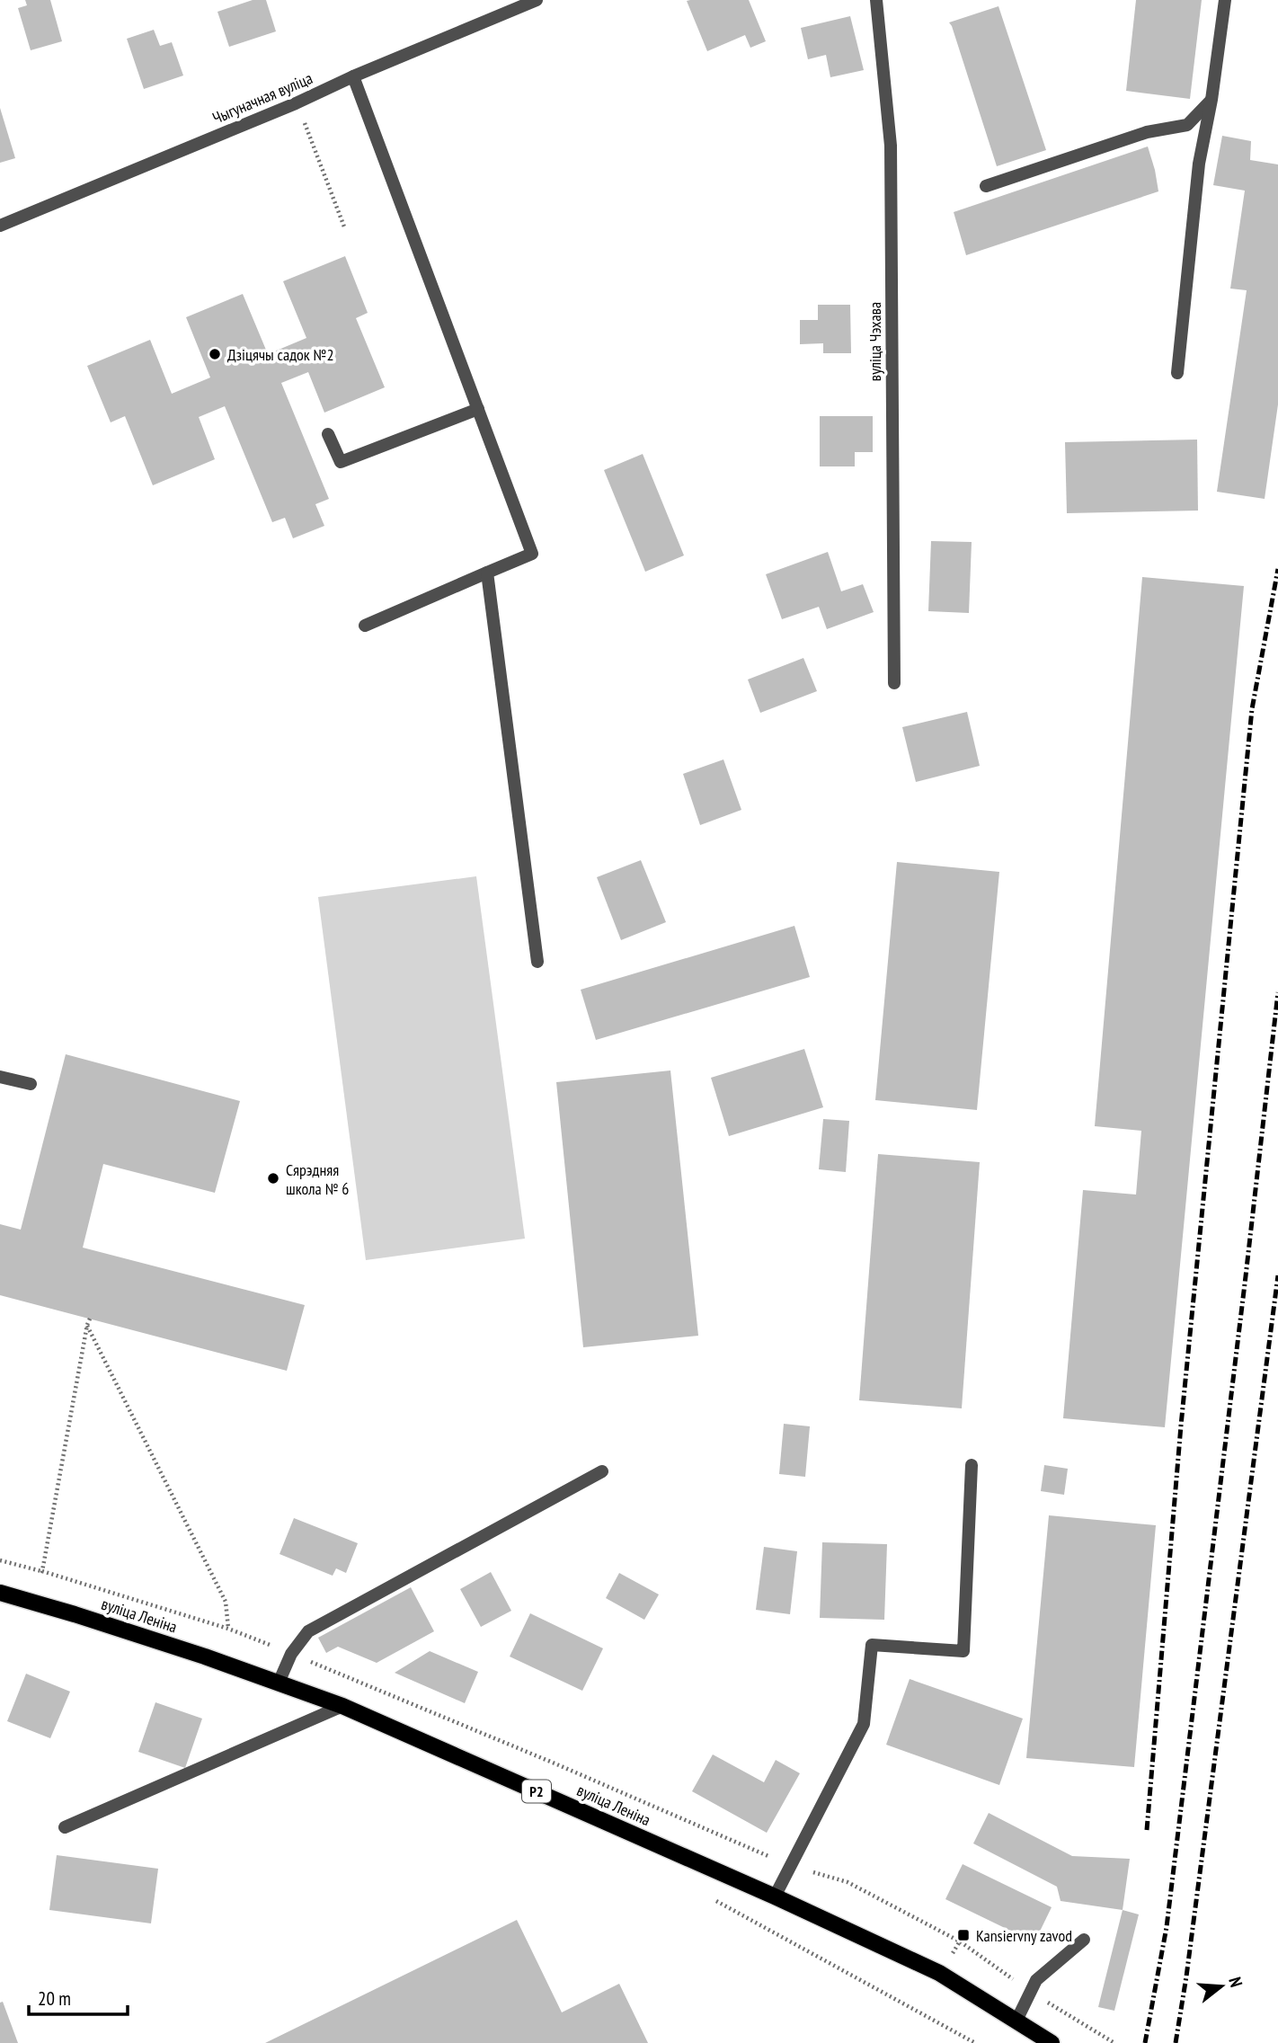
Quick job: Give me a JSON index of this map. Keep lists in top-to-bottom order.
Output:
{
  "streets": {
    "main road": ["вуліца Леніна", "Р2"],
    "street": ["Чыгуначная вуліца", "вуліца Чэхава"]
  },
  "places": {
    "other": ["Дзіцячы садок №2", "Сярэдняя школа № 6"],
    "transit": ["Kansiervny zavod"]
  },
  "scale_bar": "20 m",
  "north": "right"
}
